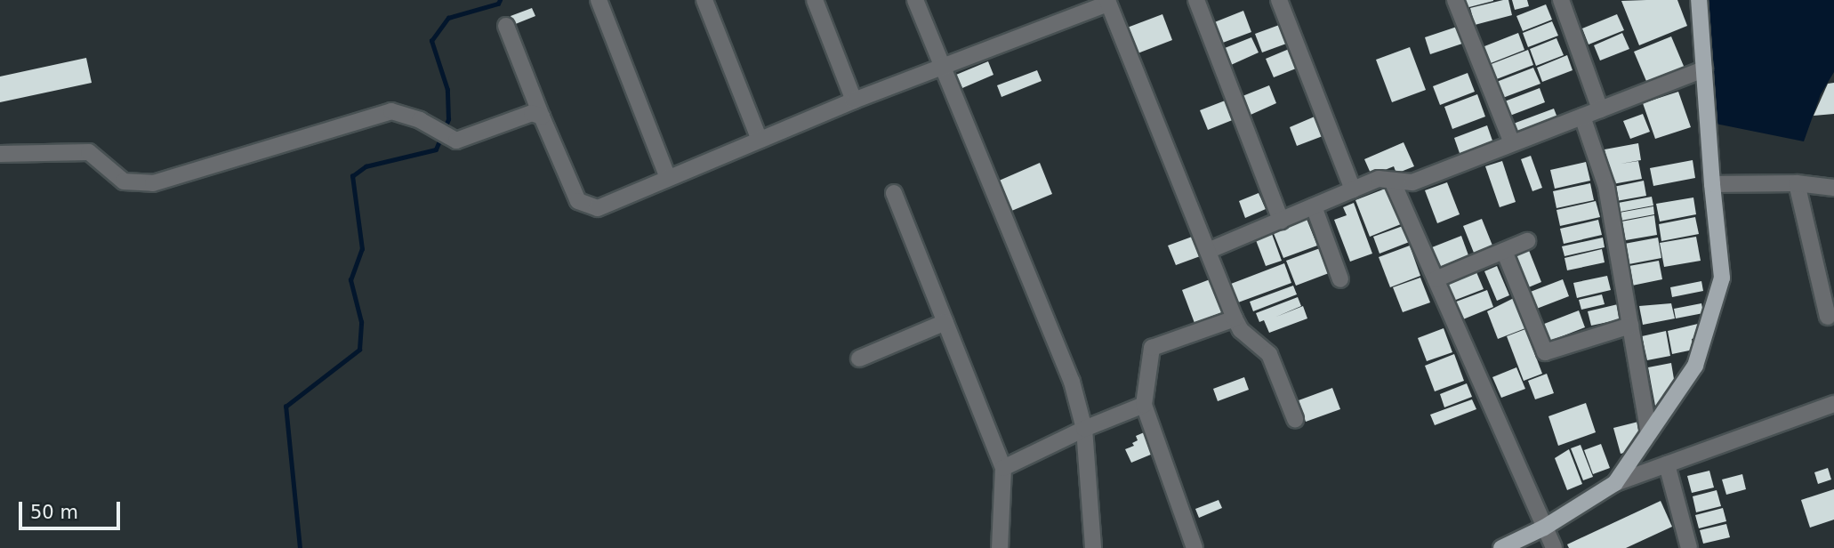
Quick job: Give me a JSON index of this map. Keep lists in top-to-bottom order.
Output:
{
  "scale_bar": "50 m"
}
